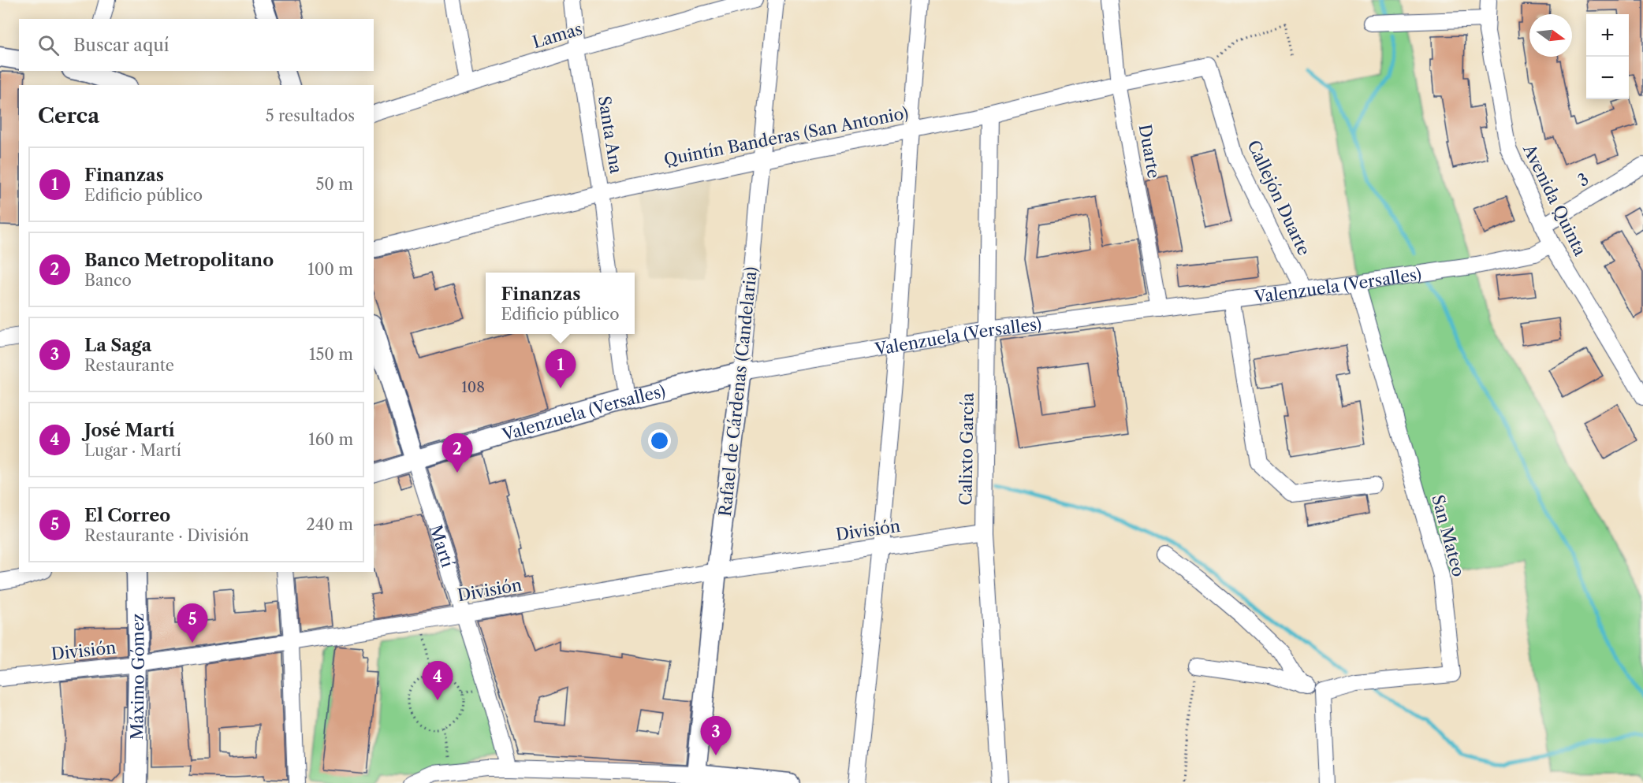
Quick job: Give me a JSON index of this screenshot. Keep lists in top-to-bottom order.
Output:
{
  "streets": {
    "main road": [
      "Valenzuela (Versalles)",
      "Rafael de Cárdenas (Candelaria)",
      "Martí",
      "Máximo Gómez"
    ],
    "street": [
      "Lamas",
      "Santa Ana",
      "Quintín Banderas (San Antonio)",
      "Duarte",
      "3",
      "Callejón Duarte",
      "Avenida Quinta",
      "Calixto García",
      "División",
      "San Mateo"
    ]
  },
  "crossings": [
    ["Lamas", "Santa Ana"],
    ["Santa Ana", "Quintín Banderas (San Antonio)"],
    ["Quintín Banderas (San Antonio)", "Duarte"],
    ["Quintín Banderas (San Antonio)", "Callejón Duarte"],
    ["Quintín Banderas (San Antonio)", "Rafael de Cárdenas (Candelaria)"],
    ["Quintín Banderas (San Antonio)", "Calixto García"],
    ["Duarte", "Valenzuela (Versalles)"],
    ["3", "Avenida Quinta"],
    ["Callejón Duarte", "Valenzuela (Versalles)"],
    ["Avenida Quinta", "Valenzuela (Versalles)"],
    ["Valenzuela (Versalles)", "Rafael de Cárdenas (Candelaria)"],
    ["Valenzuela (Versalles)", "Calixto García"],
    ["Valenzuela (Versalles)", "San Mateo"],
    ["Valenzuela (Versalles)", "Martí"],
    ["Rafael de Cárdenas (Candelaria)", "División"],
    ["Calixto García", "División"],
    ["División", "Martí"],
    ["División", "Máximo Gómez"]
  ],
  "house_numbers": ["108"],
  "north": "right",
  "page": {
    "map_buttons": ["+", "−"],
    "search": "Buscar aquí",
    "heading": ["Cerca", "5 resultados"],
    "list": [
      {
        "mark": "1",
        "name": "Finanzas",
        "note": "Edificio público",
        "value": "50 m"
      },
      {
        "mark": "2",
        "name": "Banco Metropolitano",
        "note": "Banco",
        "value": "100 m"
      },
      {
        "mark": "3",
        "name": "La Saga",
        "note": "Restaurante",
        "value": "150 m"
      },
      {
        "mark": "4",
        "name": "José Martí",
        "note": "Lugar · Martí",
        "value": "160 m"
      },
      {
        "mark": "5",
        "name": "El Correo",
        "note": "Restaurante · División",
        "value": "240 m"
      }
    ],
    "popup": ["Finanzas", "Edificio público"],
    "pins": [
      "1",
      "2",
      "5",
      "4",
      "3"
    ]
  }
}
